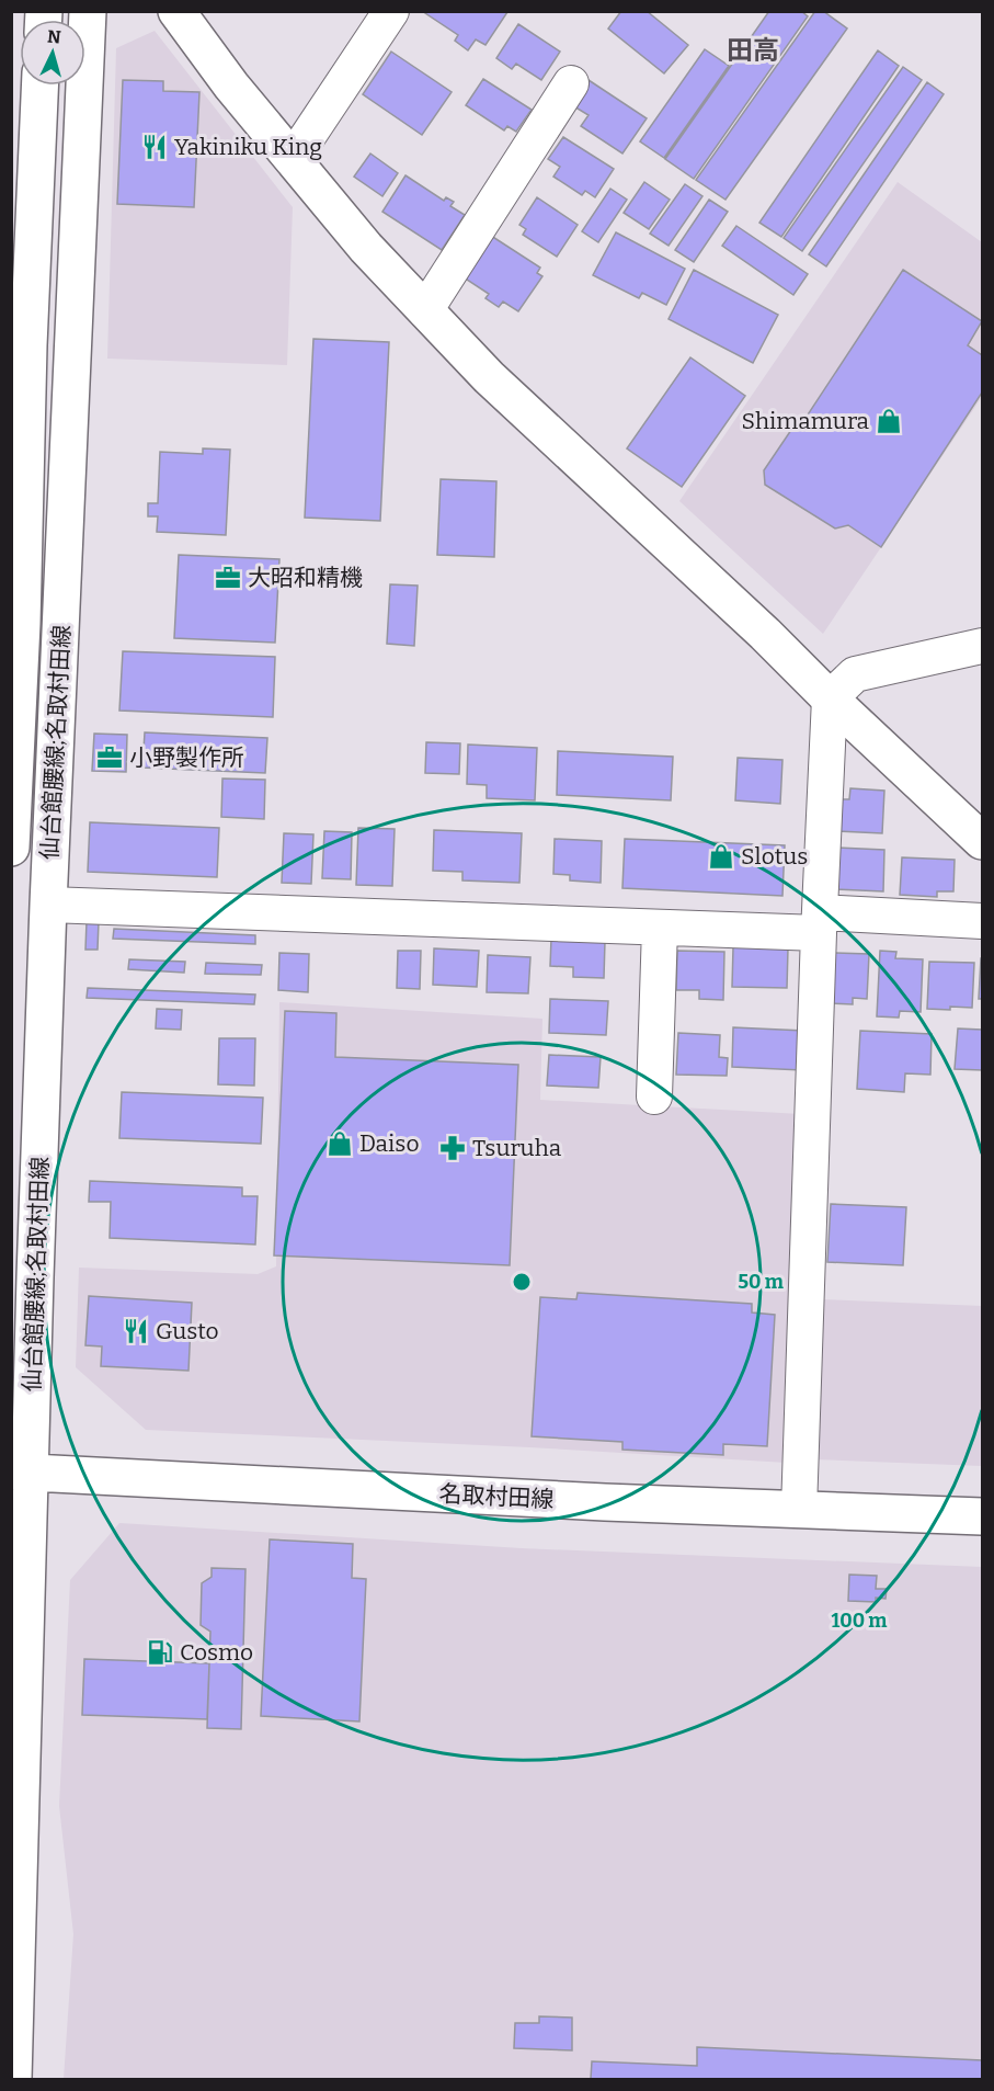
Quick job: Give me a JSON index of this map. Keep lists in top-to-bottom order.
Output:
{
  "streets": {
    "main road": ["仙台館腰線;名取村田線", "名取村田線"]
  },
  "crossings": [
    ["仙台館腰線;名取村田線", "名取村田線"]
  ],
  "districts": ["田高"],
  "places": {
    "restaurant": ["Yakiniku King", "Gusto"],
    "shop": ["Shimamura", "Slotus", "Daiso"],
    "office": ["大昭和精機", "小野製作所"],
    "pharmacy": ["Tsuruha"],
    "fuel station": ["Cosmo"]
  },
  "north": "top",
  "rings": ["50 m", "100 m"]
}
